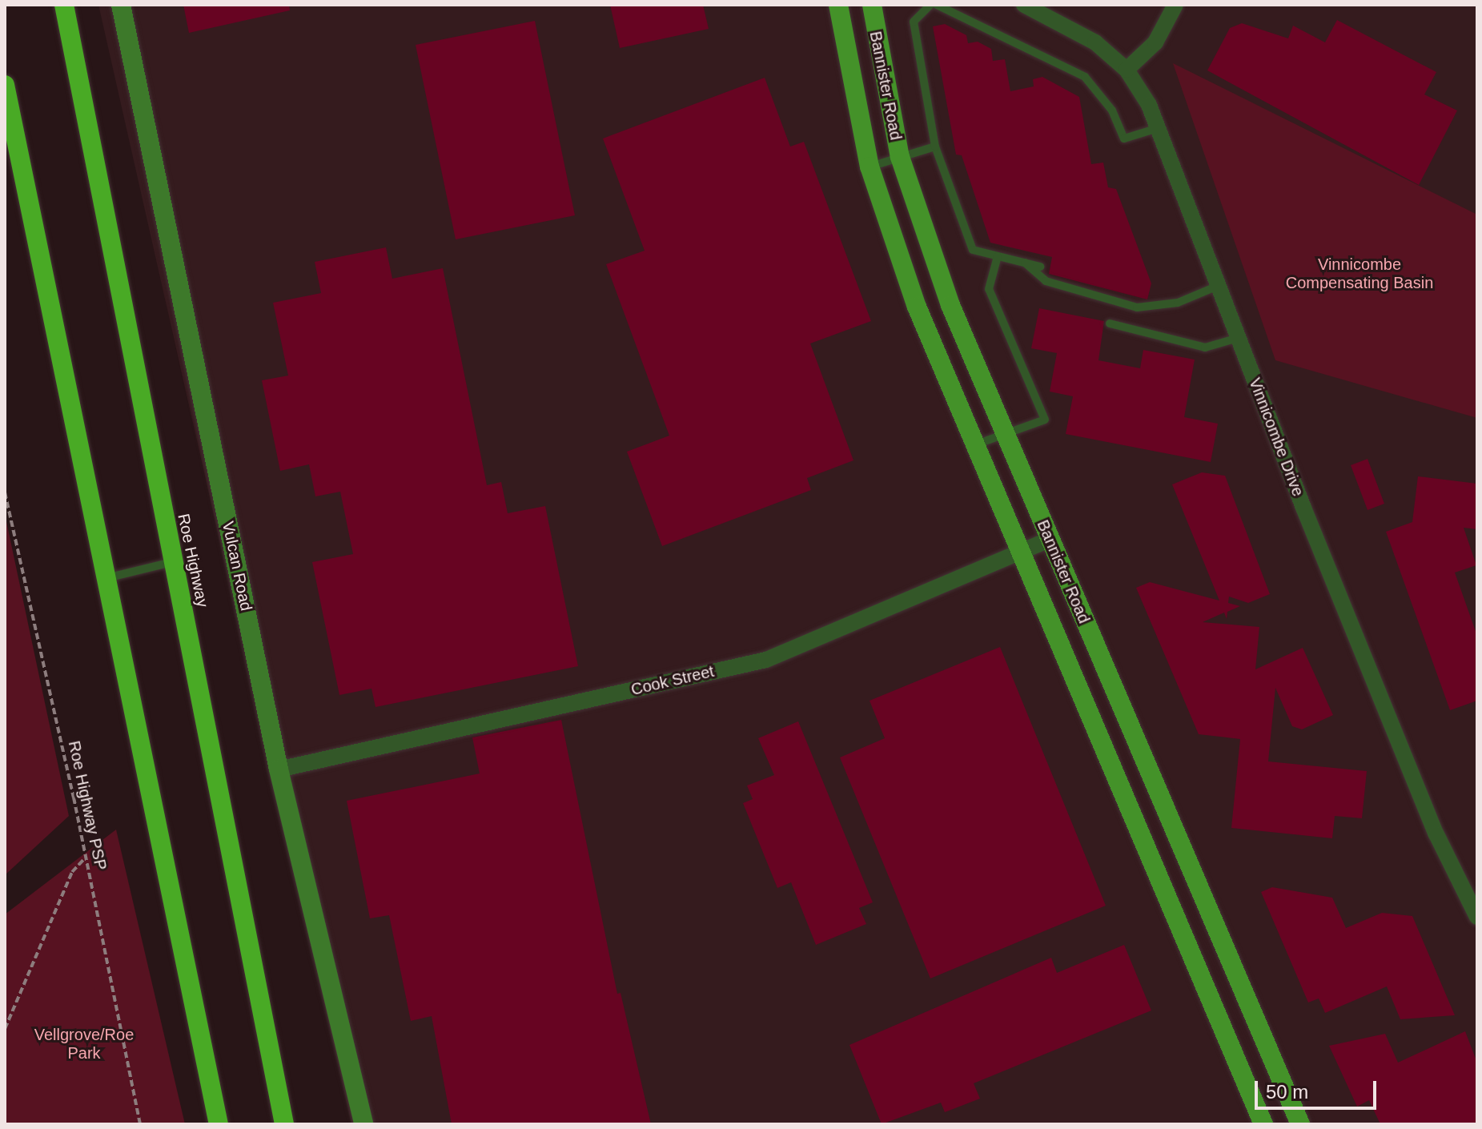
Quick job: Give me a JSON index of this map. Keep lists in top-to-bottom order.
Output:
{
  "streets": {
    "highway": ["Roe Highway"],
    "main road": ["Bannister Road"],
    "street": ["Vinnicombe Drive", "Vulcan Road", "Cook Street"],
    "path": ["Roe Highway PSP"]
  },
  "crossings": [
    ["Bannister Road", "Cook Street"],
    ["Vulcan Road", "Cook Street"]
  ],
  "parks": ["Vinnicombe Compensating Basin", "Vellgrove/Roe Park"],
  "scale_bar": "50 m"
}
